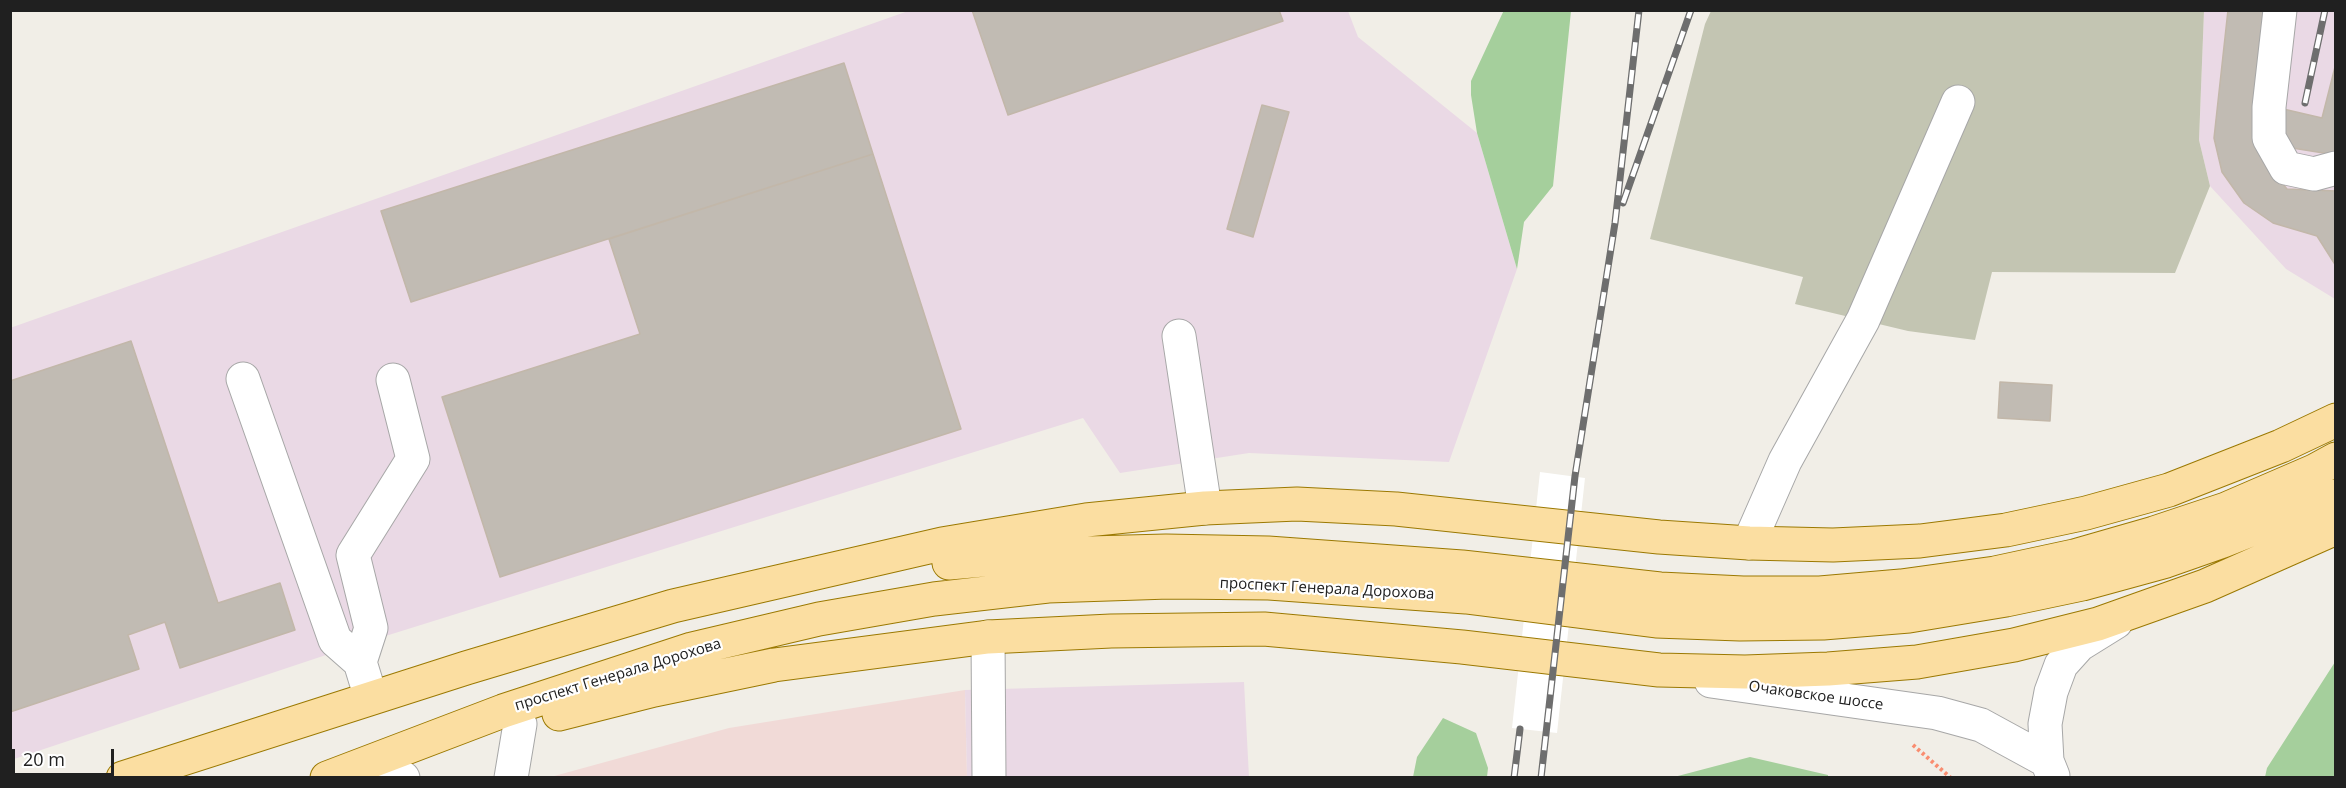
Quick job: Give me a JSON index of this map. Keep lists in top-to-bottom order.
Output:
{
  "streets": {
    "main road": ["проспект Генерала Дорохова"],
    "street": ["Очаковское шоссе"]
  },
  "crossings": [
    ["проспект Генерала Дорохова", "Очаковское шоссе"]
  ],
  "scale_bar": "20 m"
}
